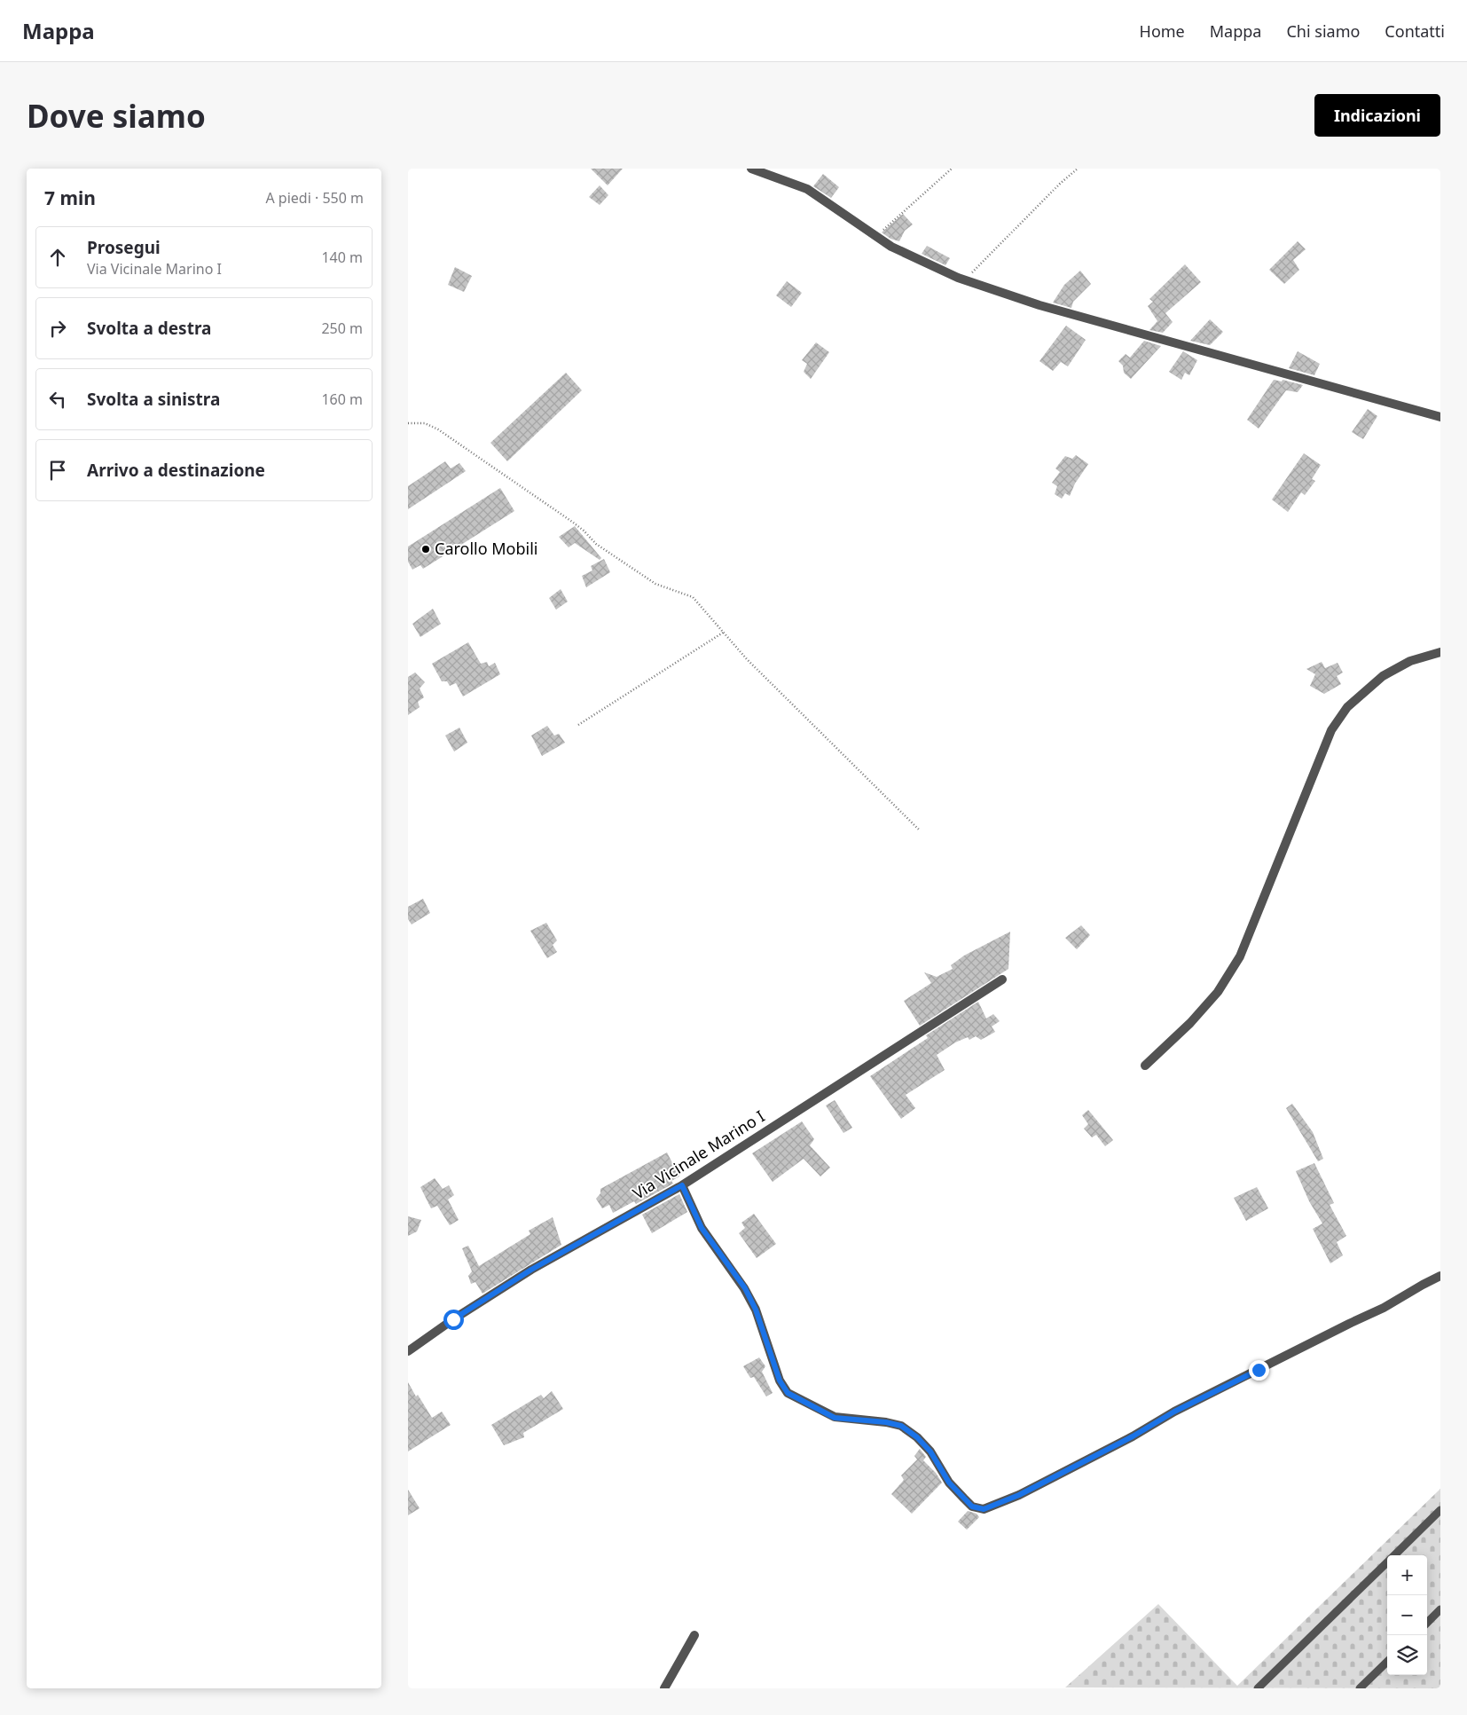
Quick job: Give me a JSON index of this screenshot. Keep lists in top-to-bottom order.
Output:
{
  "streets": {
    "street": ["Via Vicinale Marino I"]
  },
  "places": ["Carollo Mobili"],
  "page": {
    "header": "Mappa",
    "nav": [
      "Home",
      "Mappa",
      "Chi siamo",
      "Contatti"
    ],
    "buttons": "Indicazioni",
    "title": "Dove siamo",
    "heading": ["7 min", "A piedi · 550 m"],
    "list": [
      ["Prosegui", "Via Vicinale Marino I", "140 m"],
      ["Svolta a destra", "250 m"],
      ["Svolta a sinistra", "160 m"],
      "Arrivo a destinazione"
    ],
    "map_buttons": ["+", "−"]
  }
}
